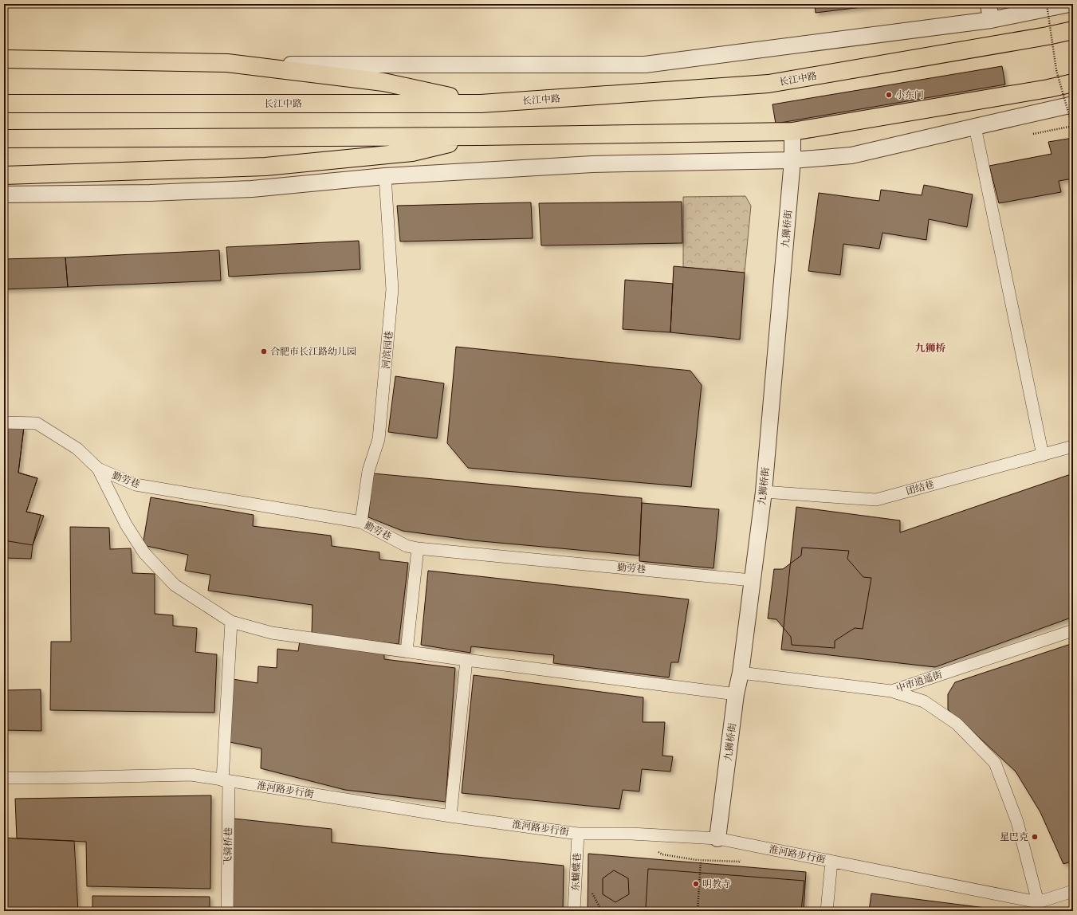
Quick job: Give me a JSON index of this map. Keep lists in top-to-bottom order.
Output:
{
  "streets": {
    "highway": ["长江中路"],
    "street": [
      "九狮桥街",
      "河滨园巷",
      "勤劳巷",
      "团结巷",
      "中市逍遥街",
      "淮河路步行街",
      "飞骑桥巷",
      "东蝴蝶巷"
    ]
  },
  "crossings": [
    ["九狮桥街", "勤劳巷"],
    ["九狮桥街", "团结巷"],
    ["九狮桥街", "中市逍遥街"],
    ["九狮桥街", "淮河路步行街"],
    ["河滨园巷", "勤劳巷"],
    ["淮河路步行街", "飞骑桥巷"],
    ["淮河路步行街", "东蝴蝶巷"]
  ],
  "districts": ["九狮桥"],
  "places": [
    "小东门",
    "合肥市长江路幼儿园",
    "星巴克",
    "明教寺"
  ]
}
